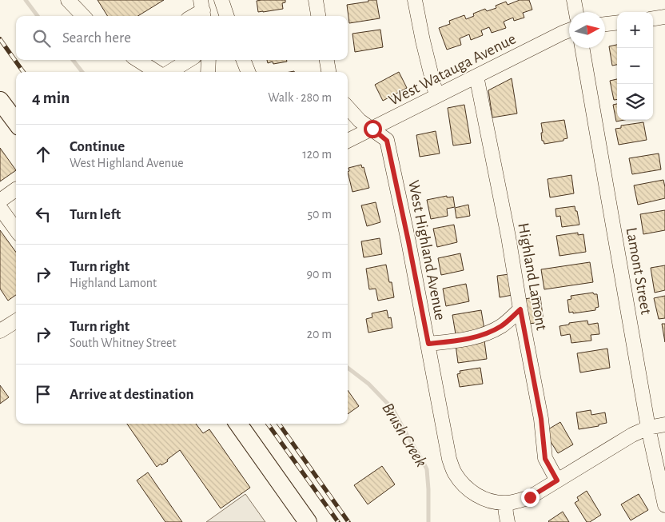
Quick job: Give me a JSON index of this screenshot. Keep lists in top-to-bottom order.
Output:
{
  "streets": {
    "street": [
      "West Watauga Avenue",
      "West Highland Avenue",
      "Lamont Street",
      "Highland Lamont"
    ]
  },
  "crossings": [
    ["West Watauga Avenue", "West Highland Avenue"],
    ["West Watauga Avenue", "Highland Lamont"]
  ],
  "water": ["Brush Creek"],
  "north": "right",
  "page": {
    "map_buttons": ["+", "−"],
    "search": "Search here",
    "heading": ["4 min", "Walk · 280 m"],
    "list": [
      ["Continue", "West Highland Avenue", "120 m"],
      ["Turn left", "50 m"],
      ["Turn right", "Highland Lamont", "90 m"],
      ["Turn right", "South Whitney Street", "20 m"],
      "Arrive at destination"
    ]
  }
}
